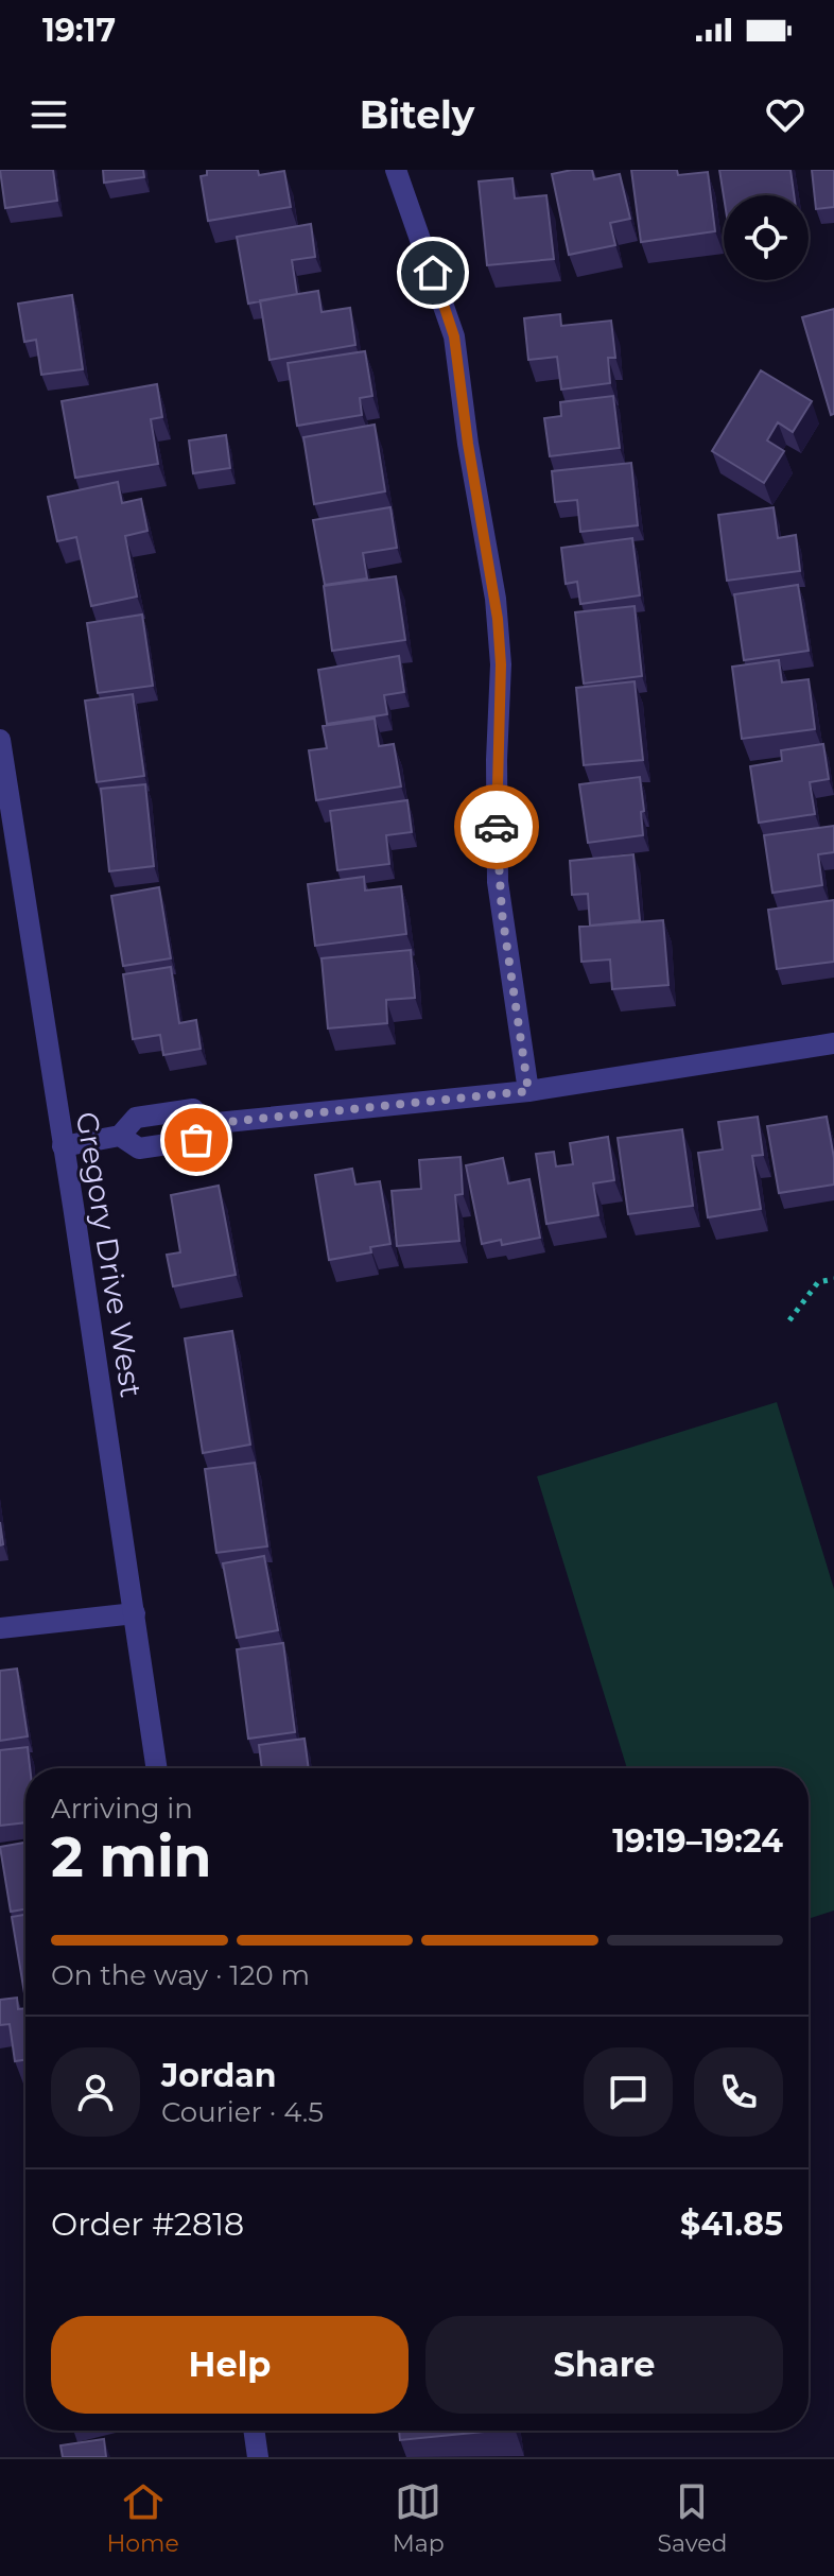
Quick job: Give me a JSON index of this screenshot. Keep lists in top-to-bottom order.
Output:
{
  "streets": {
    "street": ["Gregory Drive West"]
  },
  "page": {
    "status": "19:17",
    "header": "Bitely",
    "heading": ["2 min", "Arriving in", "19:19–19:24"],
    "panel": [
      "Jordan",
      "Courier · 4.5",
      "Order #2818",
      "$41.85"
    ],
    "bar": "On the way · 120 m",
    "buttons": ["Help", "Share"],
    "tabs": ["Home", "Map", "Saved"]
  }
}
